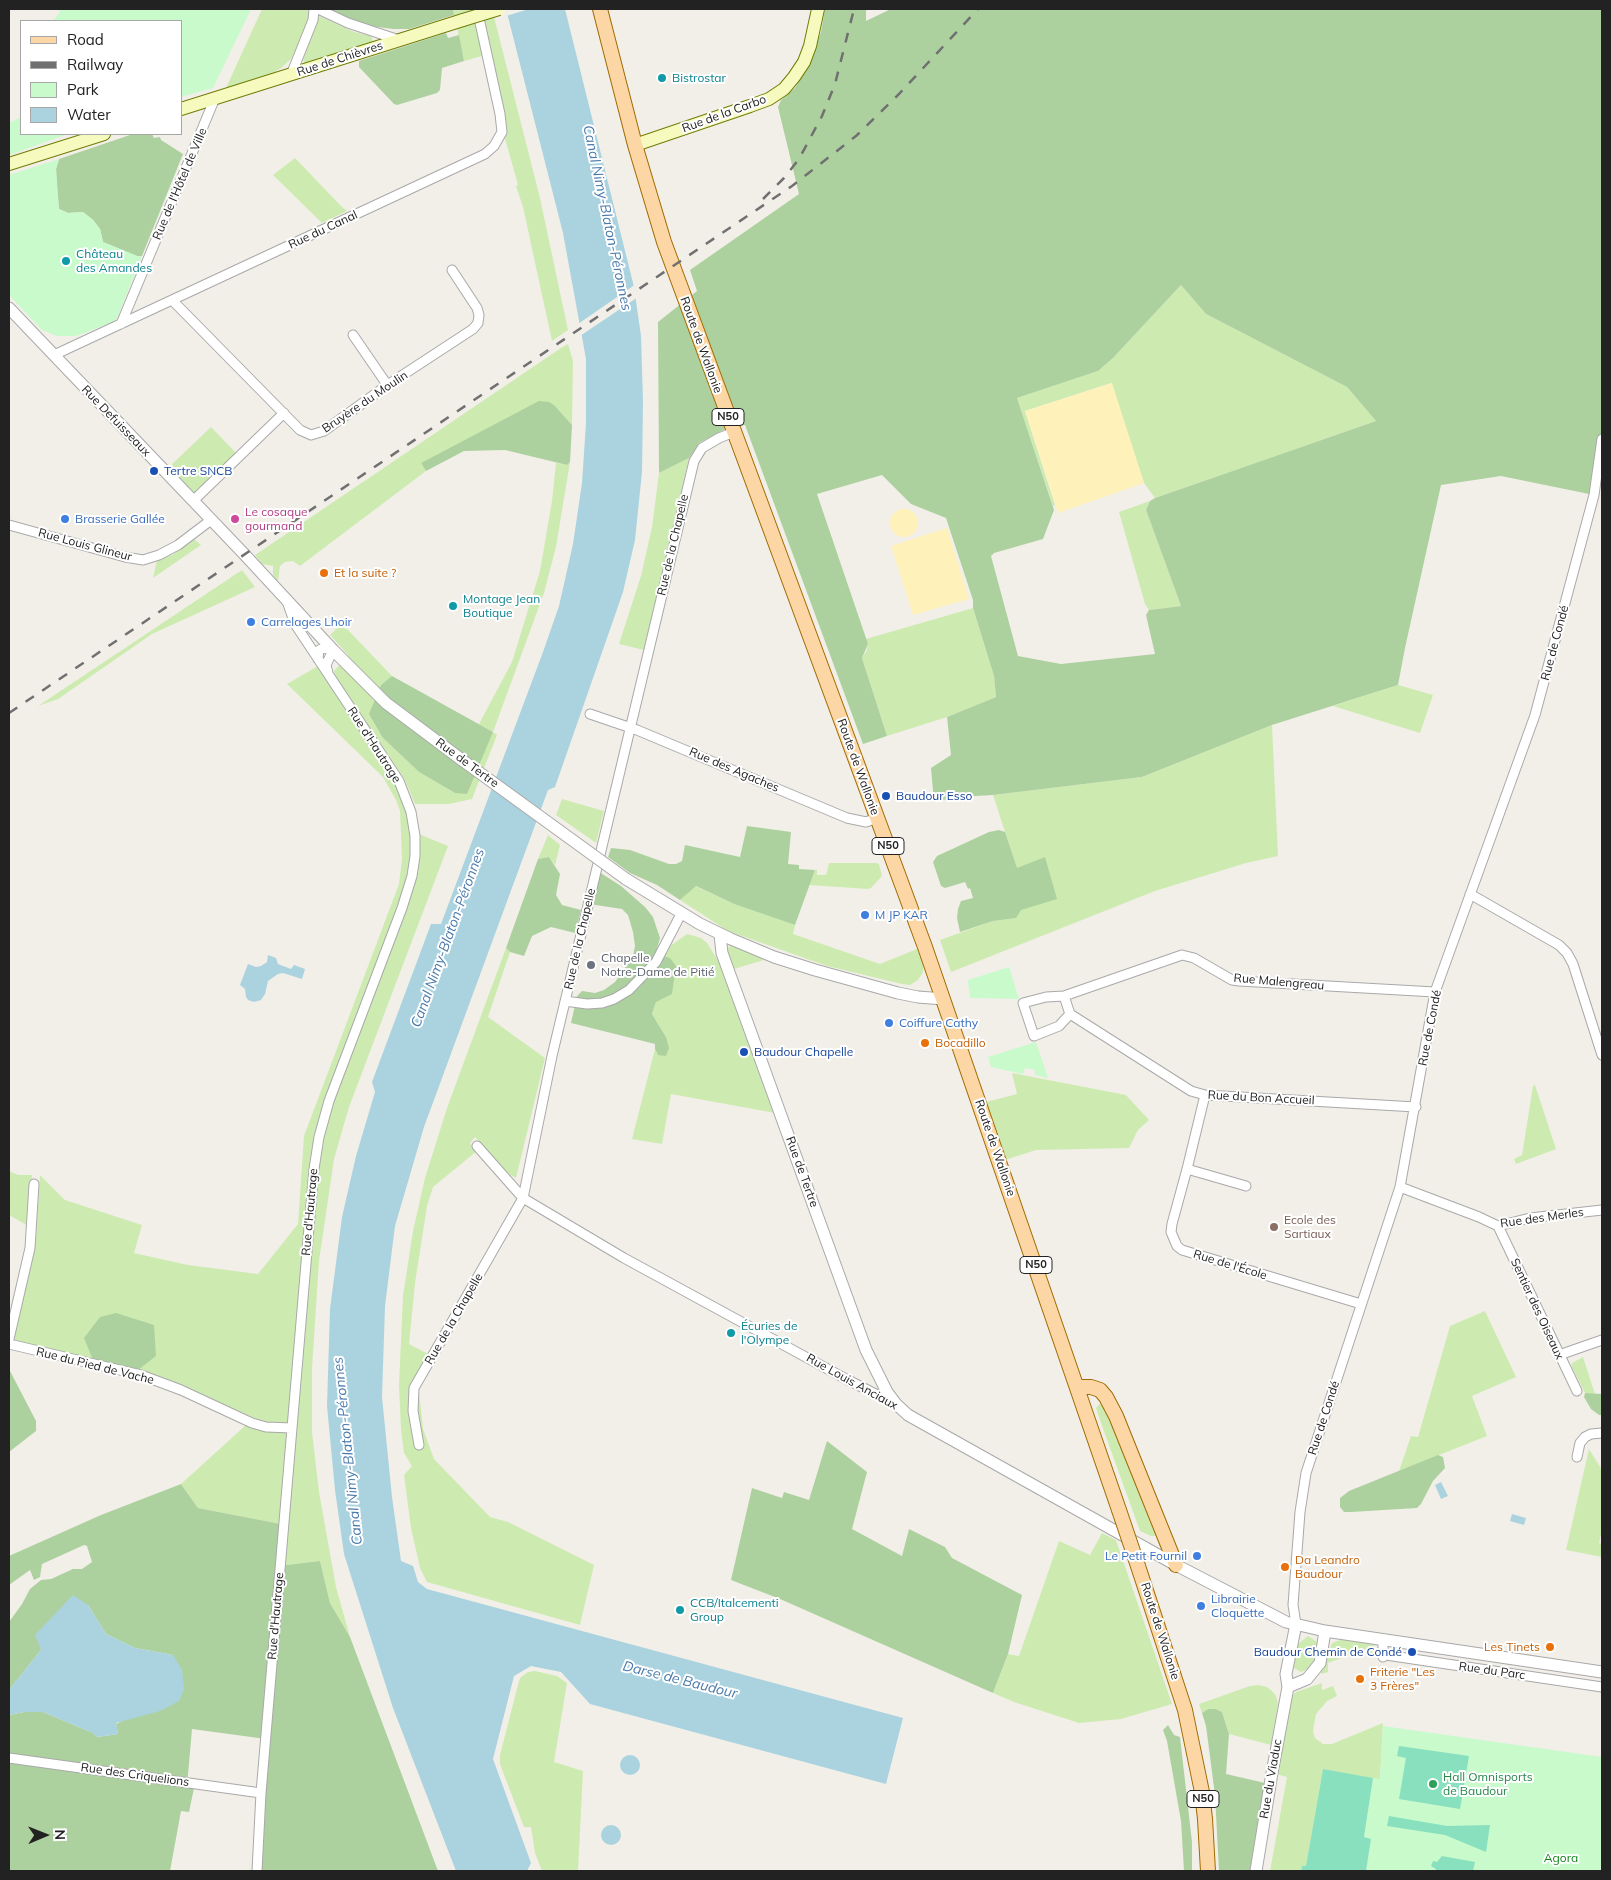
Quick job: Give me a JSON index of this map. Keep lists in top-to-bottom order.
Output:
{
  "streets": {
    "main road": [
      "Rue de Chièvres",
      "Rue de la Carbo",
      "Route de Wallonie",
      "N50"
    ],
    "street": [
      "Rue de l'Hôtel de Ville",
      "Rue du Canal",
      "Bruyère du Moulin",
      "Rue Defuisseaux",
      "Rue Louis Glineur",
      "Rue de la Chapelle",
      "Rue de Condé",
      "Rue d'Hautrage",
      "Rue de Tertre",
      "Rue des Agaches",
      "Rue Malengreau",
      "Rue du Bon Accueil",
      "Rue des Merles",
      "Rue de l'École",
      "Sentier des Oiseaux",
      "Rue du Pied de Vache",
      "Rue Louis Anciaux",
      "Rue du Parc",
      "Rue des Criquelions",
      "Rue du Viaduc"
    ]
  },
  "crossings": [
    ["Rue de Chièvres", "Rue de l'Hôtel de Ville"],
    ["Rue de la Carbo", "Route de Wallonie"],
    ["Rue de l'Hôtel de Ville", "Rue du Canal"],
    ["Rue du Canal", "Bruyère du Moulin"],
    ["Rue du Canal", "Rue Defuisseaux"],
    ["Route de Wallonie", "Rue de la Chapelle"],
    ["Route de Wallonie", "Rue de Tertre"],
    ["Route de Wallonie", "Rue des Agaches"],
    ["Rue Defuisseaux", "Rue Louis Glineur"],
    ["Rue Defuisseaux", "Rue de Tertre"],
    ["Rue de la Chapelle", "Rue des Agaches"],
    ["Rue de la Chapelle", "Rue Louis Anciaux"],
    ["Rue de Condé", "Rue Malengreau"],
    ["Rue de Condé", "Rue du Bon Accueil"],
    ["Rue de Condé", "Rue des Merles"],
    ["Rue de Condé", "Rue de l'École"],
    ["Rue de Condé", "Rue Louis Anciaux"],
    ["Rue de Condé", "Rue du Parc"],
    ["Rue de Condé", "Rue du Viaduc"],
    ["Rue d'Hautrage", "Rue de Tertre"],
    ["Rue d'Hautrage", "Rue du Pied de Vache"],
    ["Rue d'Hautrage", "Rue des Criquelions"],
    ["Rue de Tertre", "Rue Louis Anciaux"],
    ["Rue Malengreau", "Rue du Bon Accueil"],
    ["Rue du Bon Accueil", "Rue de l'École"],
    ["Rue des Merles", "Sentier des Oiseaux"],
    ["Rue Louis Anciaux", "Rue du Parc"],
    ["Rue Louis Anciaux", "Rue du Viaduc"],
    ["Rue du Parc", "Rue du Viaduc"]
  ],
  "water": ["Canal Nimy-Blaton-Péronnes", "Darse de Baudour"],
  "parks": ["Agora"],
  "places": [
    "Bistrostar",
    "Château des Amandes",
    "Tertre SNCB",
    "Brasserie Gallée",
    "Le cosaque gourmand",
    "Et la suite ?",
    "Montage Jean Boutique",
    "Carrelages Lhoir",
    "Baudour Esso",
    "M JP KAR",
    "Chapelle Notre-Dame de Pitié",
    "Coiffure Cathy",
    "Bocadillo",
    "Baudour Chapelle",
    "Ecole des Sartiaux",
    "Écuries de l'Olympe",
    "Le Petit Fournil",
    "Da Leandro Baudour",
    "Librairie Cloquette",
    "CCB/Italcementi Group",
    "Les Tinets",
    "Baudour Chemin de Condé",
    "Friterie \"Les 3 Frères\"",
    "Hall Omnisports de Baudour"
  ],
  "legend": [
    "Road",
    "Railway",
    "Park",
    "Water"
  ],
  "north": "right"
}
